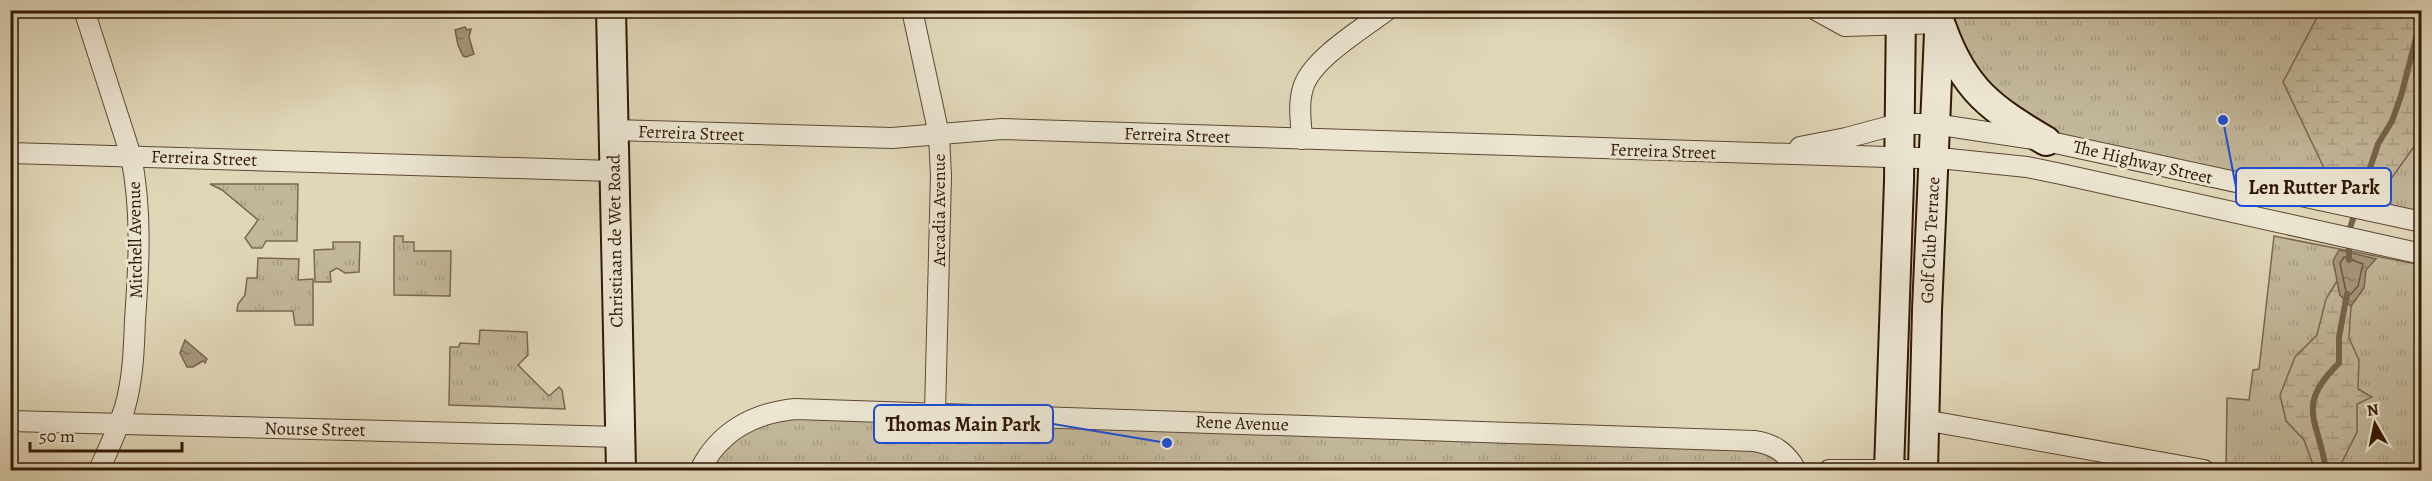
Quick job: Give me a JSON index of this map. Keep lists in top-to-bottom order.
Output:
{
  "streets": {
    "street": [
      "Ferreira Street",
      "The Highway Street",
      "Arcadia Avenue",
      "Mitchell Avenue",
      "Golf Club Terrace",
      "Christiaan de Wet Road",
      "Rene Avenue",
      "Nourse Street"
    ]
  },
  "crossings": [
    ["Ferreira Street", "The Highway Street"],
    ["Ferreira Street", "Arcadia Avenue"],
    ["Ferreira Street", "Mitchell Avenue"],
    ["Ferreira Street", "Golf Club Terrace"],
    ["Ferreira Street", "Christiaan de Wet Road"],
    ["The Highway Street", "Golf Club Terrace"],
    ["Arcadia Avenue", "Rene Avenue"],
    ["Mitchell Avenue", "Nourse Street"],
    ["Christiaan de Wet Road", "Nourse Street"]
  ],
  "places": ["Len Rutter Park", "Thomas Main Park"],
  "scale_bar": "50 m",
  "north": "top"
}
